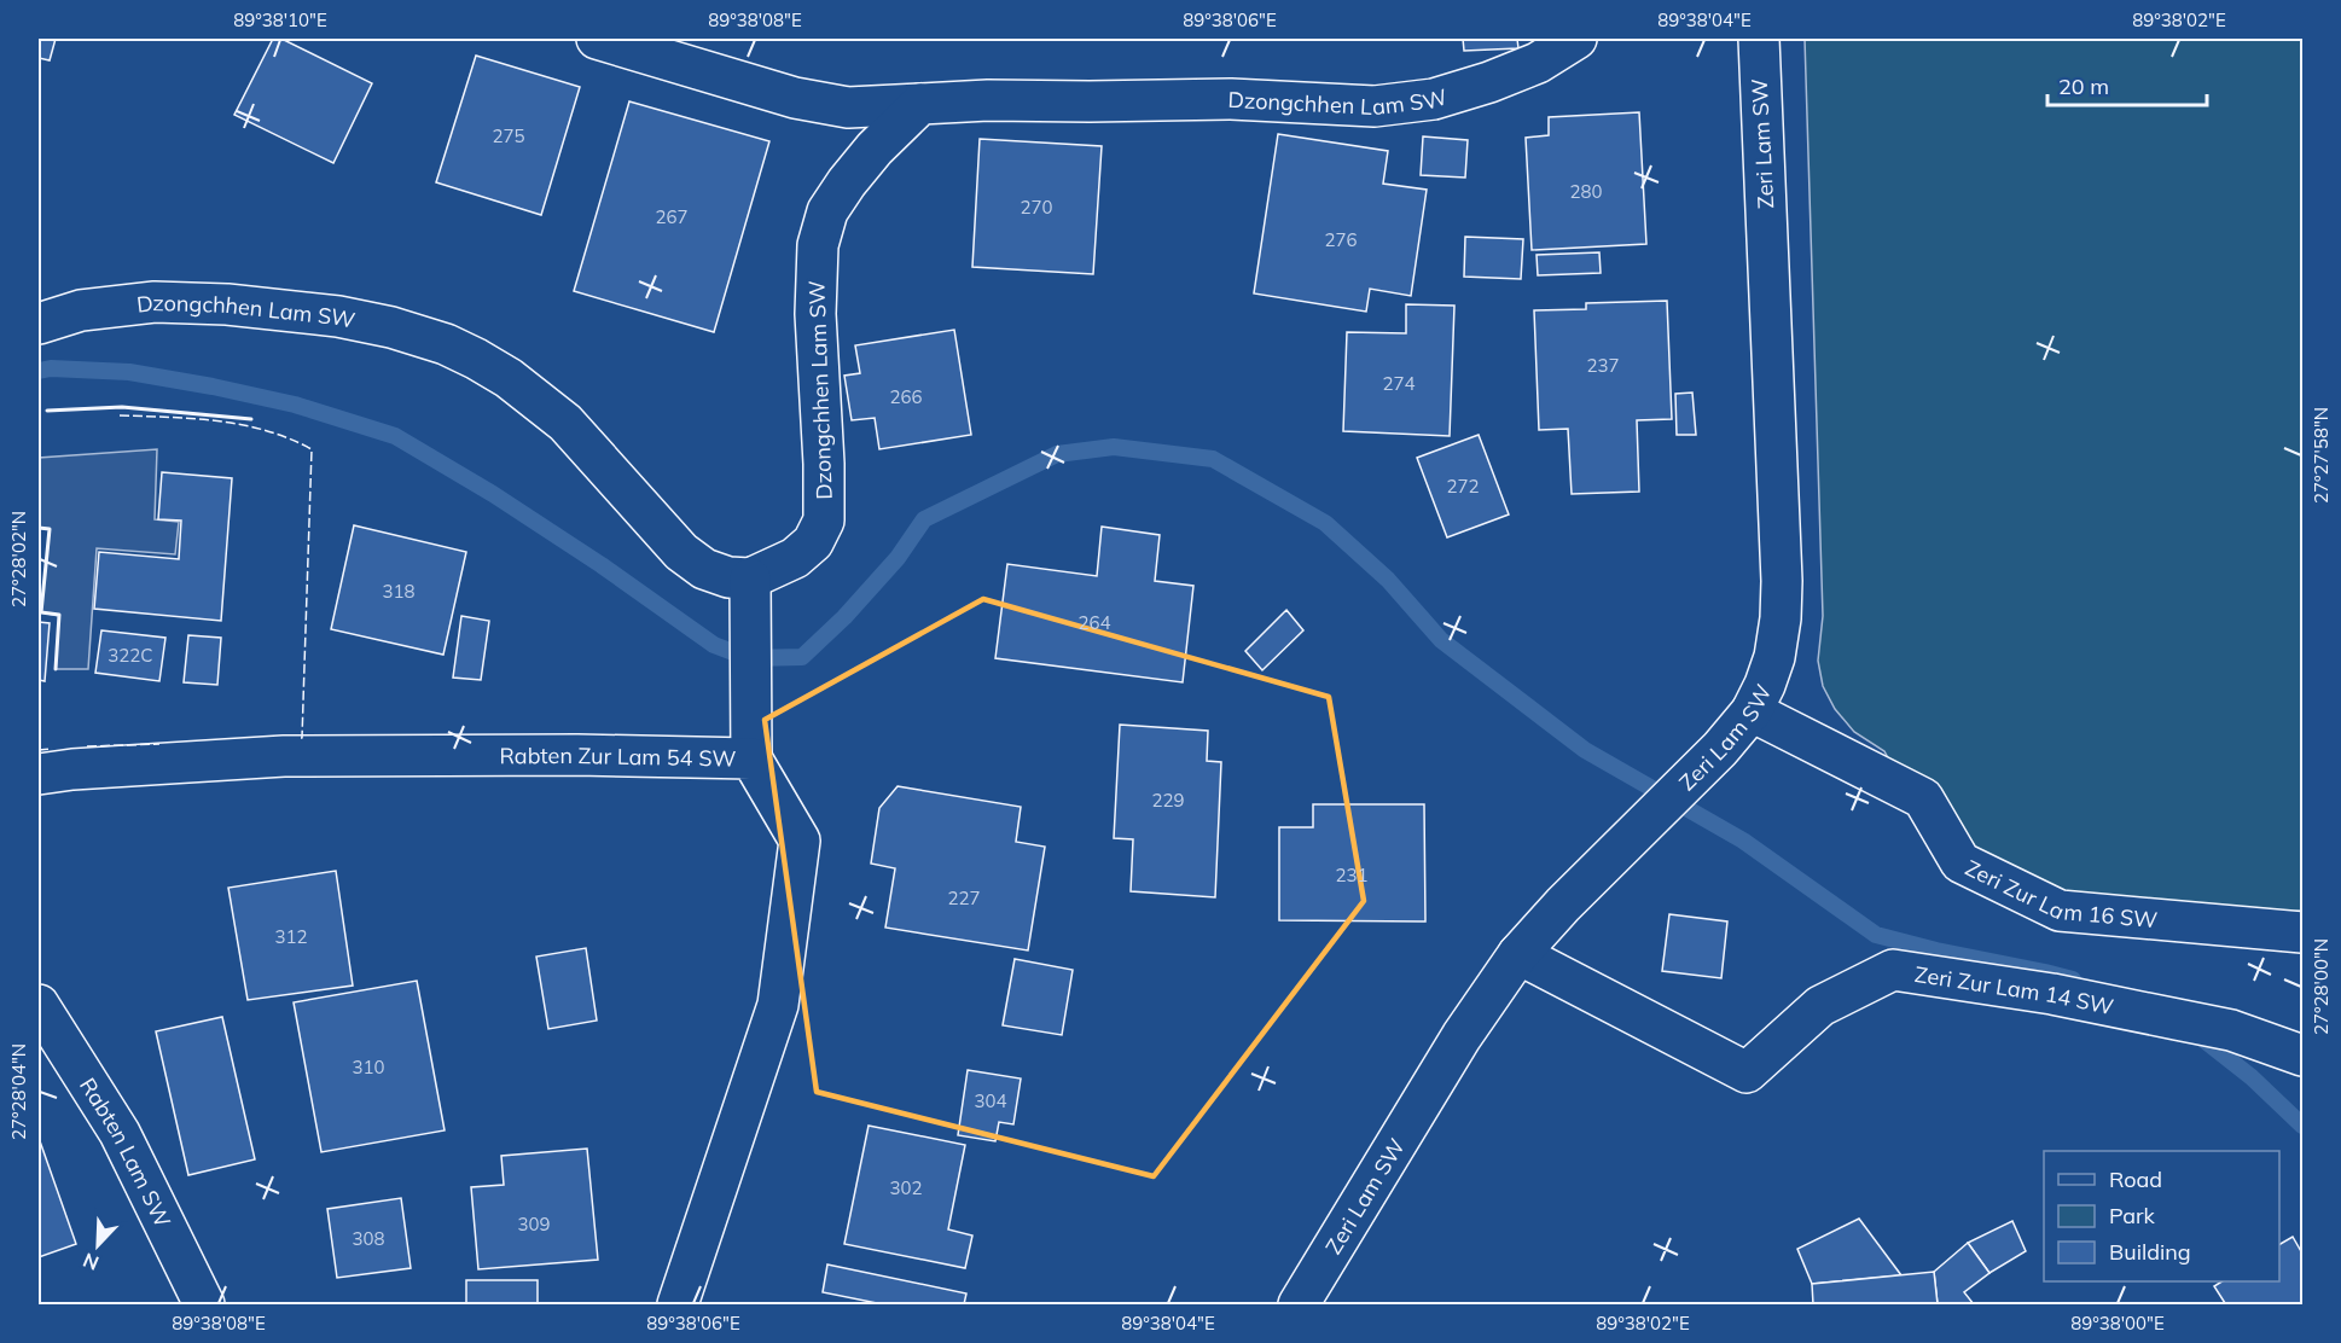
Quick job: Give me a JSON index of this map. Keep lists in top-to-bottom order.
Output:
{
  "streets": {
    "street": [
      "Dzongchhen Lam SW",
      "Zeri Lam SW",
      "Rabten Zur Lam 54 SW",
      "Zeri Zur Lam 16 SW",
      "Zeri Zur Lam 14 SW",
      "Rabten Lam SW"
    ]
  },
  "crossings": [
    ["Zeri Lam SW", "Zeri Zur Lam 16 SW"],
    ["Zeri Lam SW", "Zeri Zur Lam 14 SW"]
  ],
  "house_numbers": [
    "275",
    "280",
    "270",
    "267",
    "276",
    "237",
    "274",
    "266",
    "272",
    "318",
    "264",
    "322C",
    "229",
    "231",
    "227",
    "312",
    "310",
    "304",
    "302",
    "309",
    "308"
  ],
  "legend": ["Road", "Park", "Building"],
  "scale_bar": "20 m",
  "north": "bottom left",
  "coordinates": [
    "89°38'10\"E",
    "89°38'08\"E",
    "89°38'06\"E",
    "89°38'04\"E",
    "89°38'02\"E",
    "27°27'58\"N",
    "27°28'02\"N",
    "27°28'00\"N",
    "27°28'04\"N",
    "89°38'00\"E"
  ]
}
